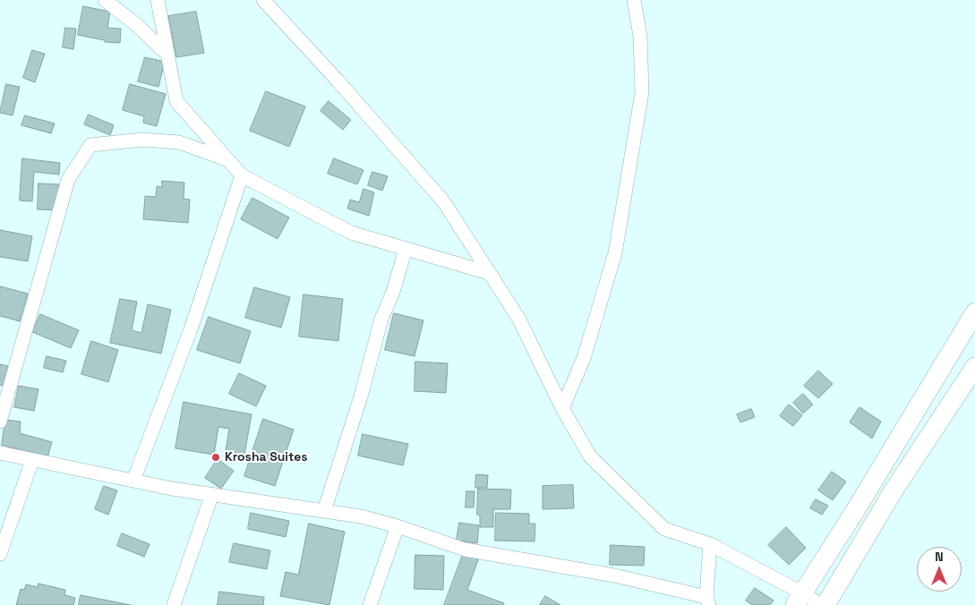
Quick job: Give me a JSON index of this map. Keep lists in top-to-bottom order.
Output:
{
  "places": ["Krosha Suites"],
  "north": "top"
}
